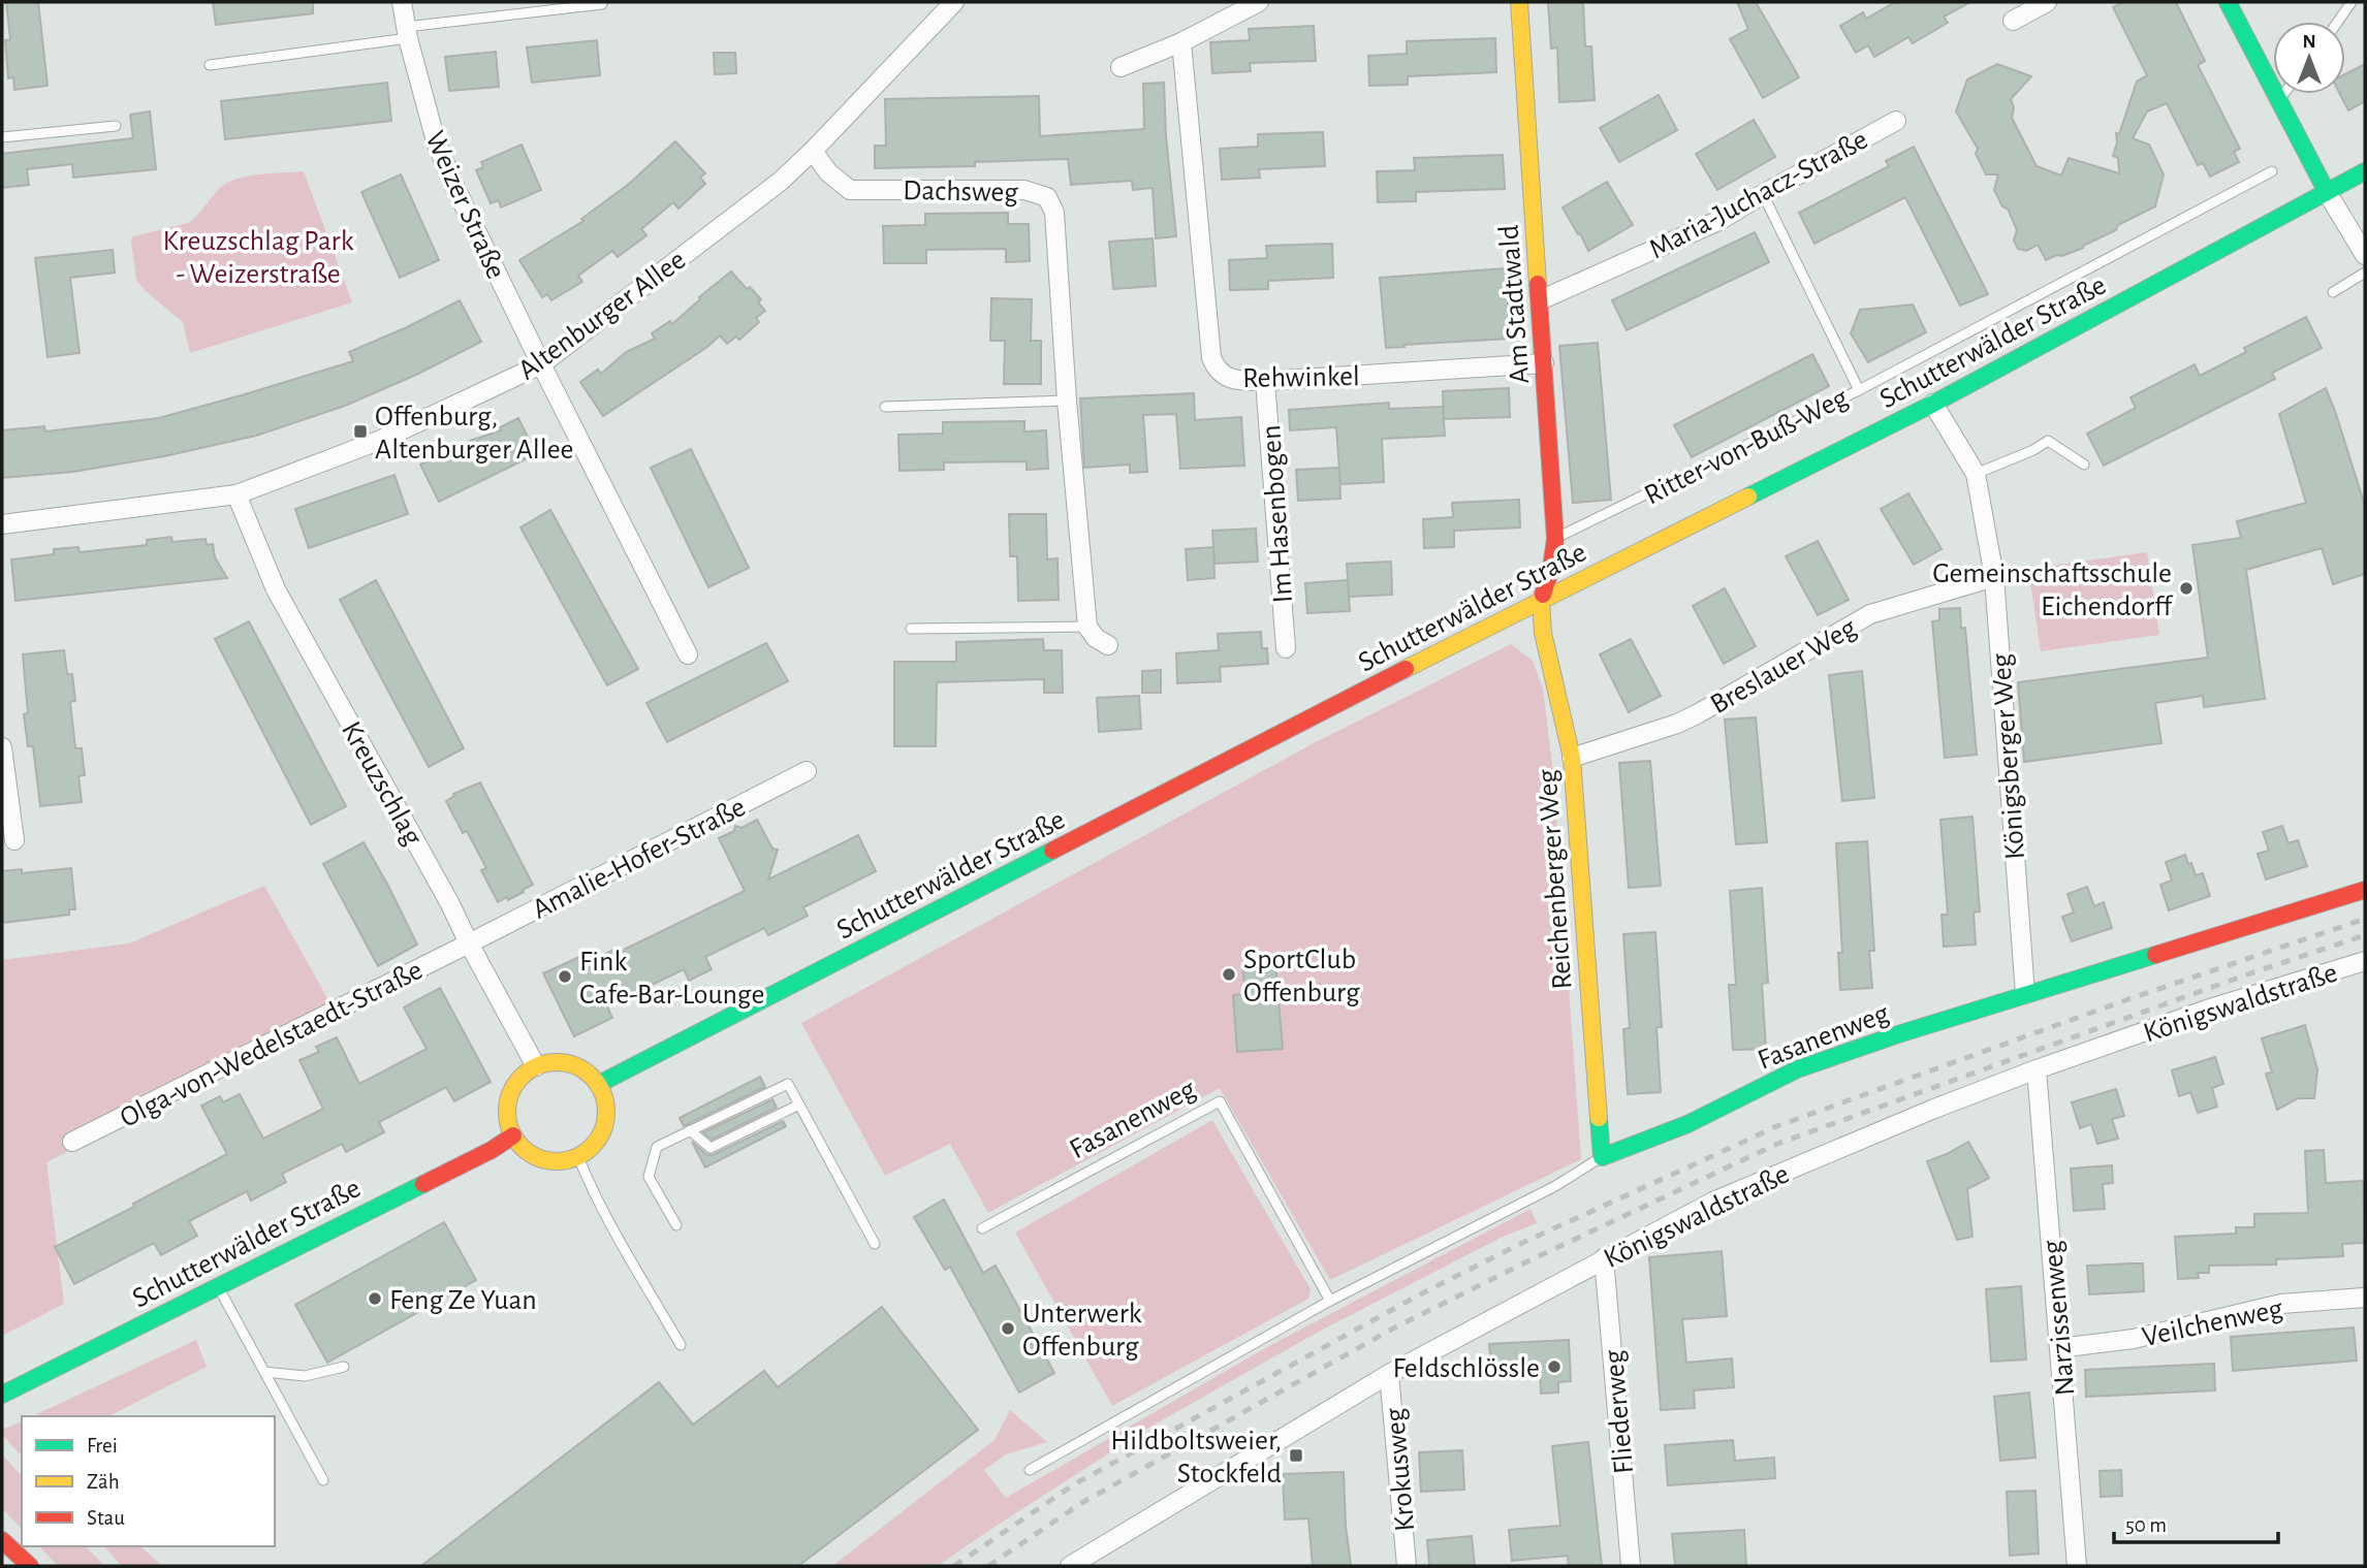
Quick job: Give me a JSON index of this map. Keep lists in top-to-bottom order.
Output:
{
  "streets": {
    "main road": [
      "Am Stadtwald",
      "Schutterwälder Straße",
      "Reichenberger Weg",
      "Fasanenweg"
    ],
    "street": [
      "Dachsweg",
      "Maria-Juchacz-Straße",
      "Weizer Straße",
      "Altenburger Allee",
      "Rehwinkel",
      "Im Hasenbogen",
      "Breslauer Weg",
      "Königsberger Weg",
      "Kreuzschlag",
      "Amalie-Hofer-Straße",
      "Königswaldstraße",
      "Olga-von-Wedelstaedt-Straße",
      "Narzissenweg",
      "Veilchenweg",
      "Fliederweg",
      "Krokusweg"
    ],
    "lane": ["Ritter-von-Buß-Weg"]
  },
  "crossings": [
    ["Dachsweg", "Altenburger Allee"],
    ["Maria-Juchacz-Straße", "Am Stadtwald"],
    ["Maria-Juchacz-Straße", "Ritter-von-Buß-Weg"],
    ["Weizer Straße", "Altenburger Allee"],
    ["Am Stadtwald", "Schutterwälder Straße"],
    ["Am Stadtwald", "Rehwinkel"],
    ["Am Stadtwald", "Ritter-von-Buß-Weg"],
    ["Am Stadtwald", "Reichenberger Weg"],
    ["Altenburger Allee", "Kreuzschlag"],
    ["Schutterwälder Straße", "Königsberger Weg"],
    ["Schutterwälder Straße", "Kreuzschlag"],
    ["Schutterwälder Straße", "Reichenberger Weg"],
    ["Rehwinkel", "Im Hasenbogen"],
    ["Breslauer Weg", "Königsberger Weg"],
    ["Breslauer Weg", "Reichenberger Weg"],
    ["Königsberger Weg", "Fasanenweg"],
    ["Kreuzschlag", "Amalie-Hofer-Straße"],
    ["Kreuzschlag", "Olga-von-Wedelstaedt-Straße"],
    ["Amalie-Hofer-Straße", "Olga-von-Wedelstaedt-Straße"],
    ["Reichenberger Weg", "Fasanenweg"],
    ["Königswaldstraße", "Narzissenweg"],
    ["Königswaldstraße", "Fliederweg"],
    ["Königswaldstraße", "Krokusweg"],
    ["Narzissenweg", "Veilchenweg"]
  ],
  "parks": ["Kreuzschlag Park - Weizerstraße"],
  "places": {
    "transit": ["Offenburg, Altenburger Allee", "Hildboltsweier, Stockfeld"],
    "other": [
      "Gemeinschaftsschule Eichendorff",
      "SportClub Offenburg",
      "Fink Cafe-Bar-Lounge",
      "Feng Ze Yuan",
      "Unterwerk Offenburg",
      "Feldschlössle"
    ]
  },
  "legend": ["Frei", "Zäh", "Stau"],
  "scale_bar": "50 m",
  "north": "top"
}
